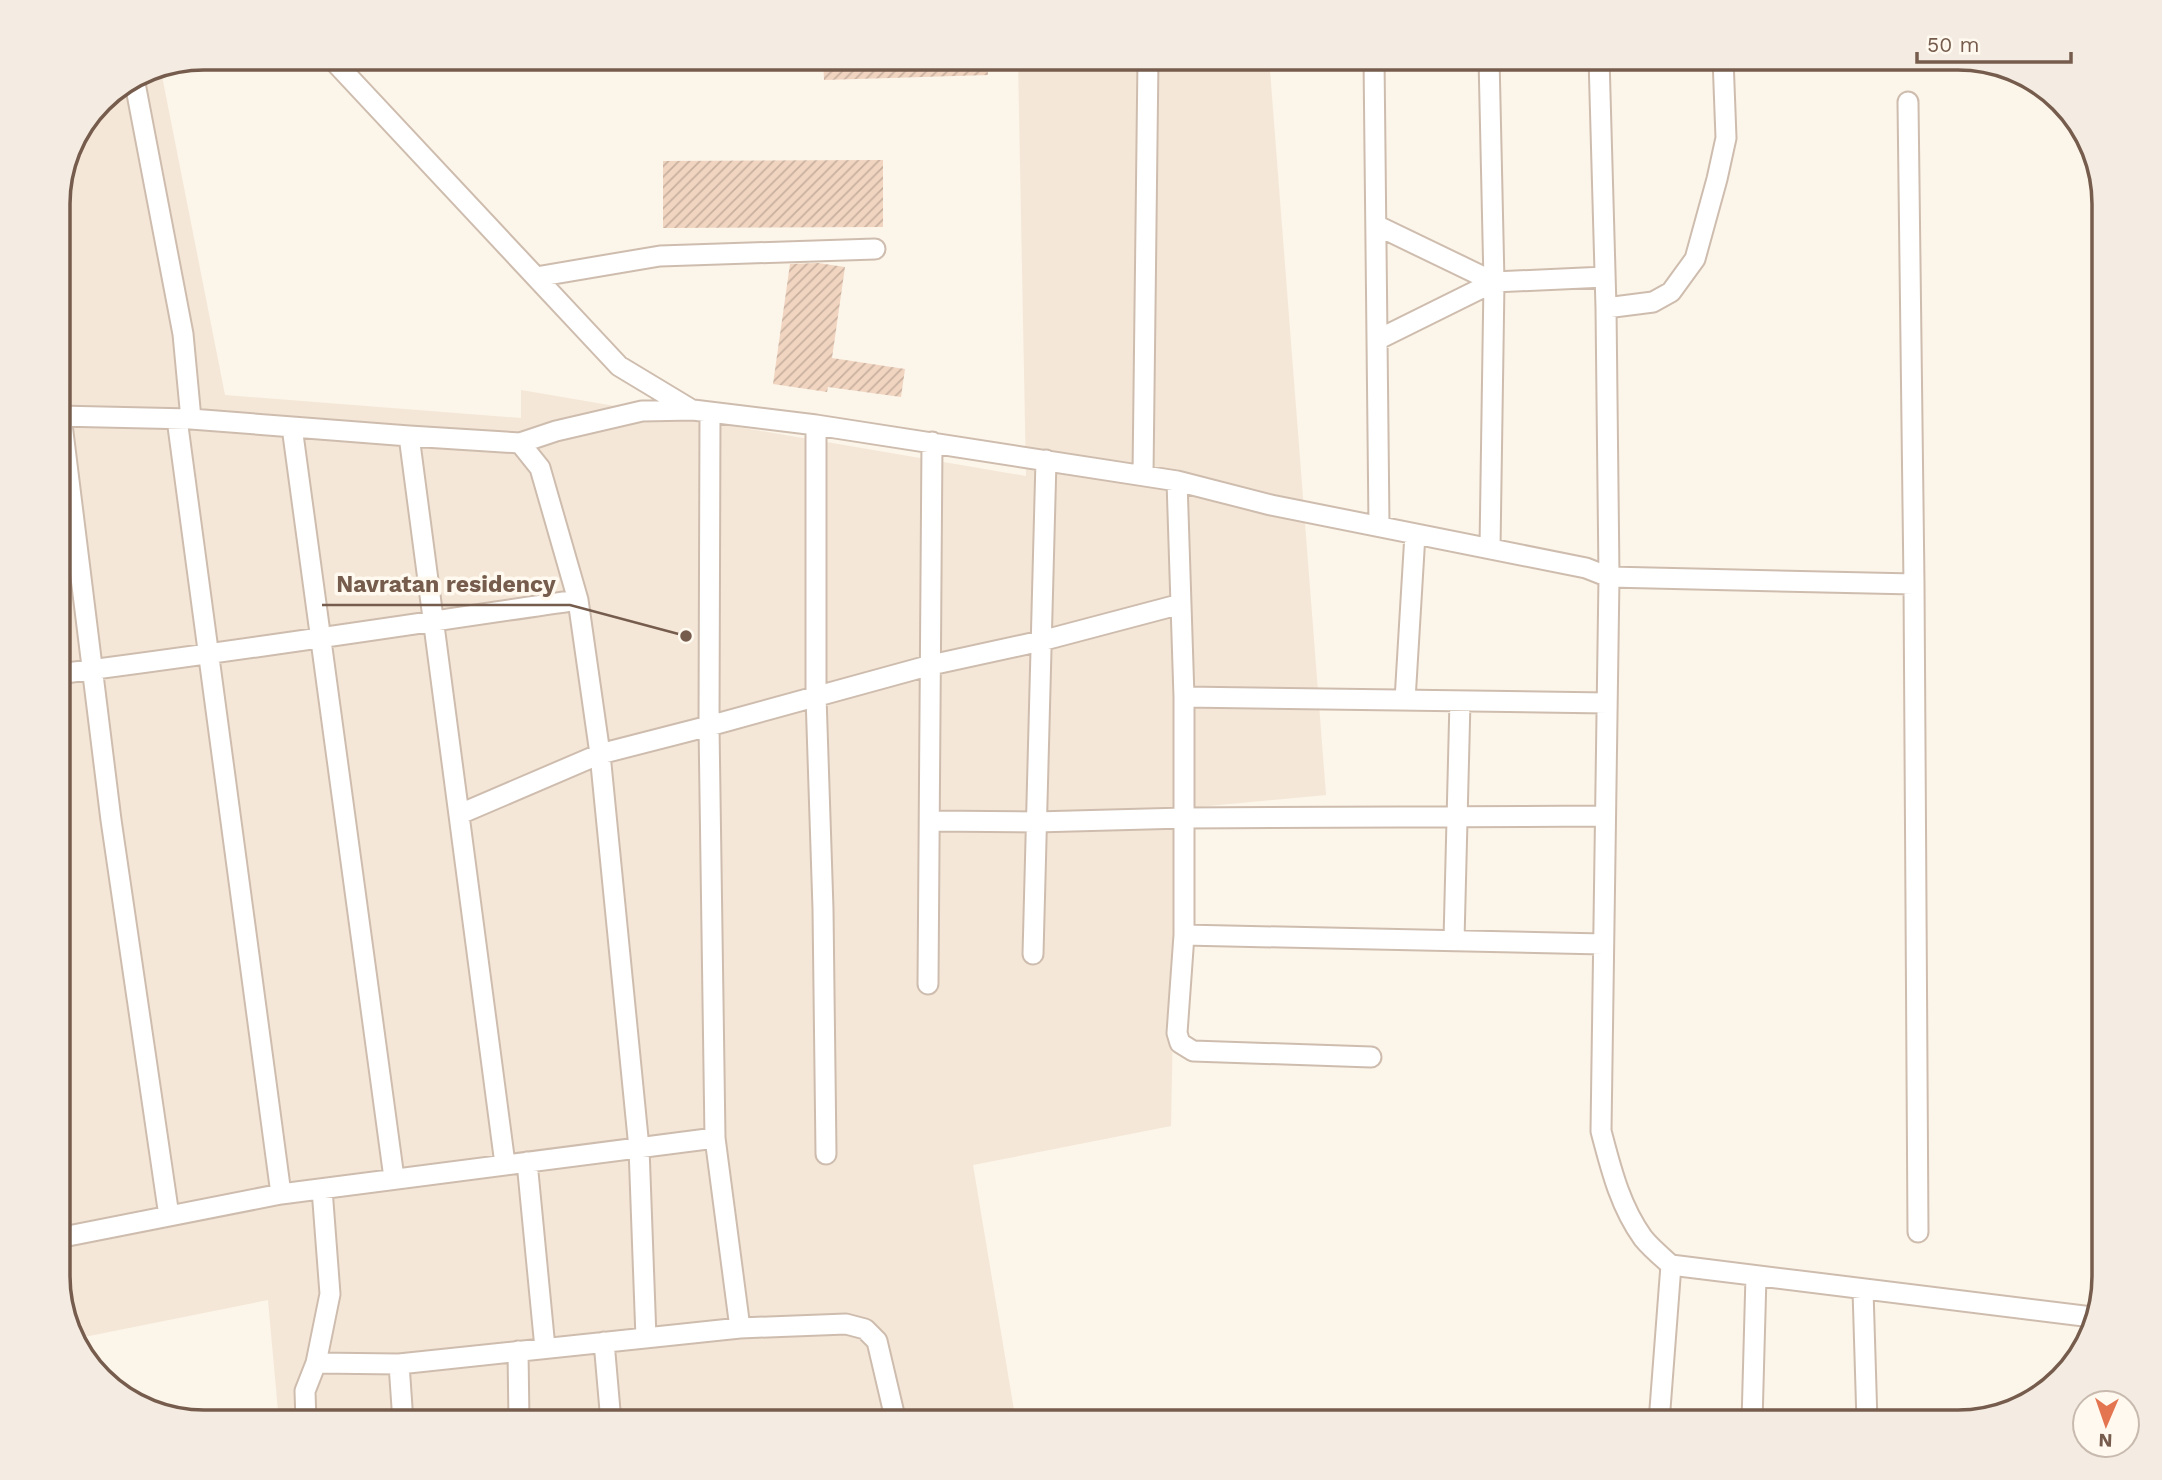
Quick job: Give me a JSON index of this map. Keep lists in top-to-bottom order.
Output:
{
  "places": ["Navratan residency"],
  "scale_bar": "50 m",
  "north": "bottom"
}
